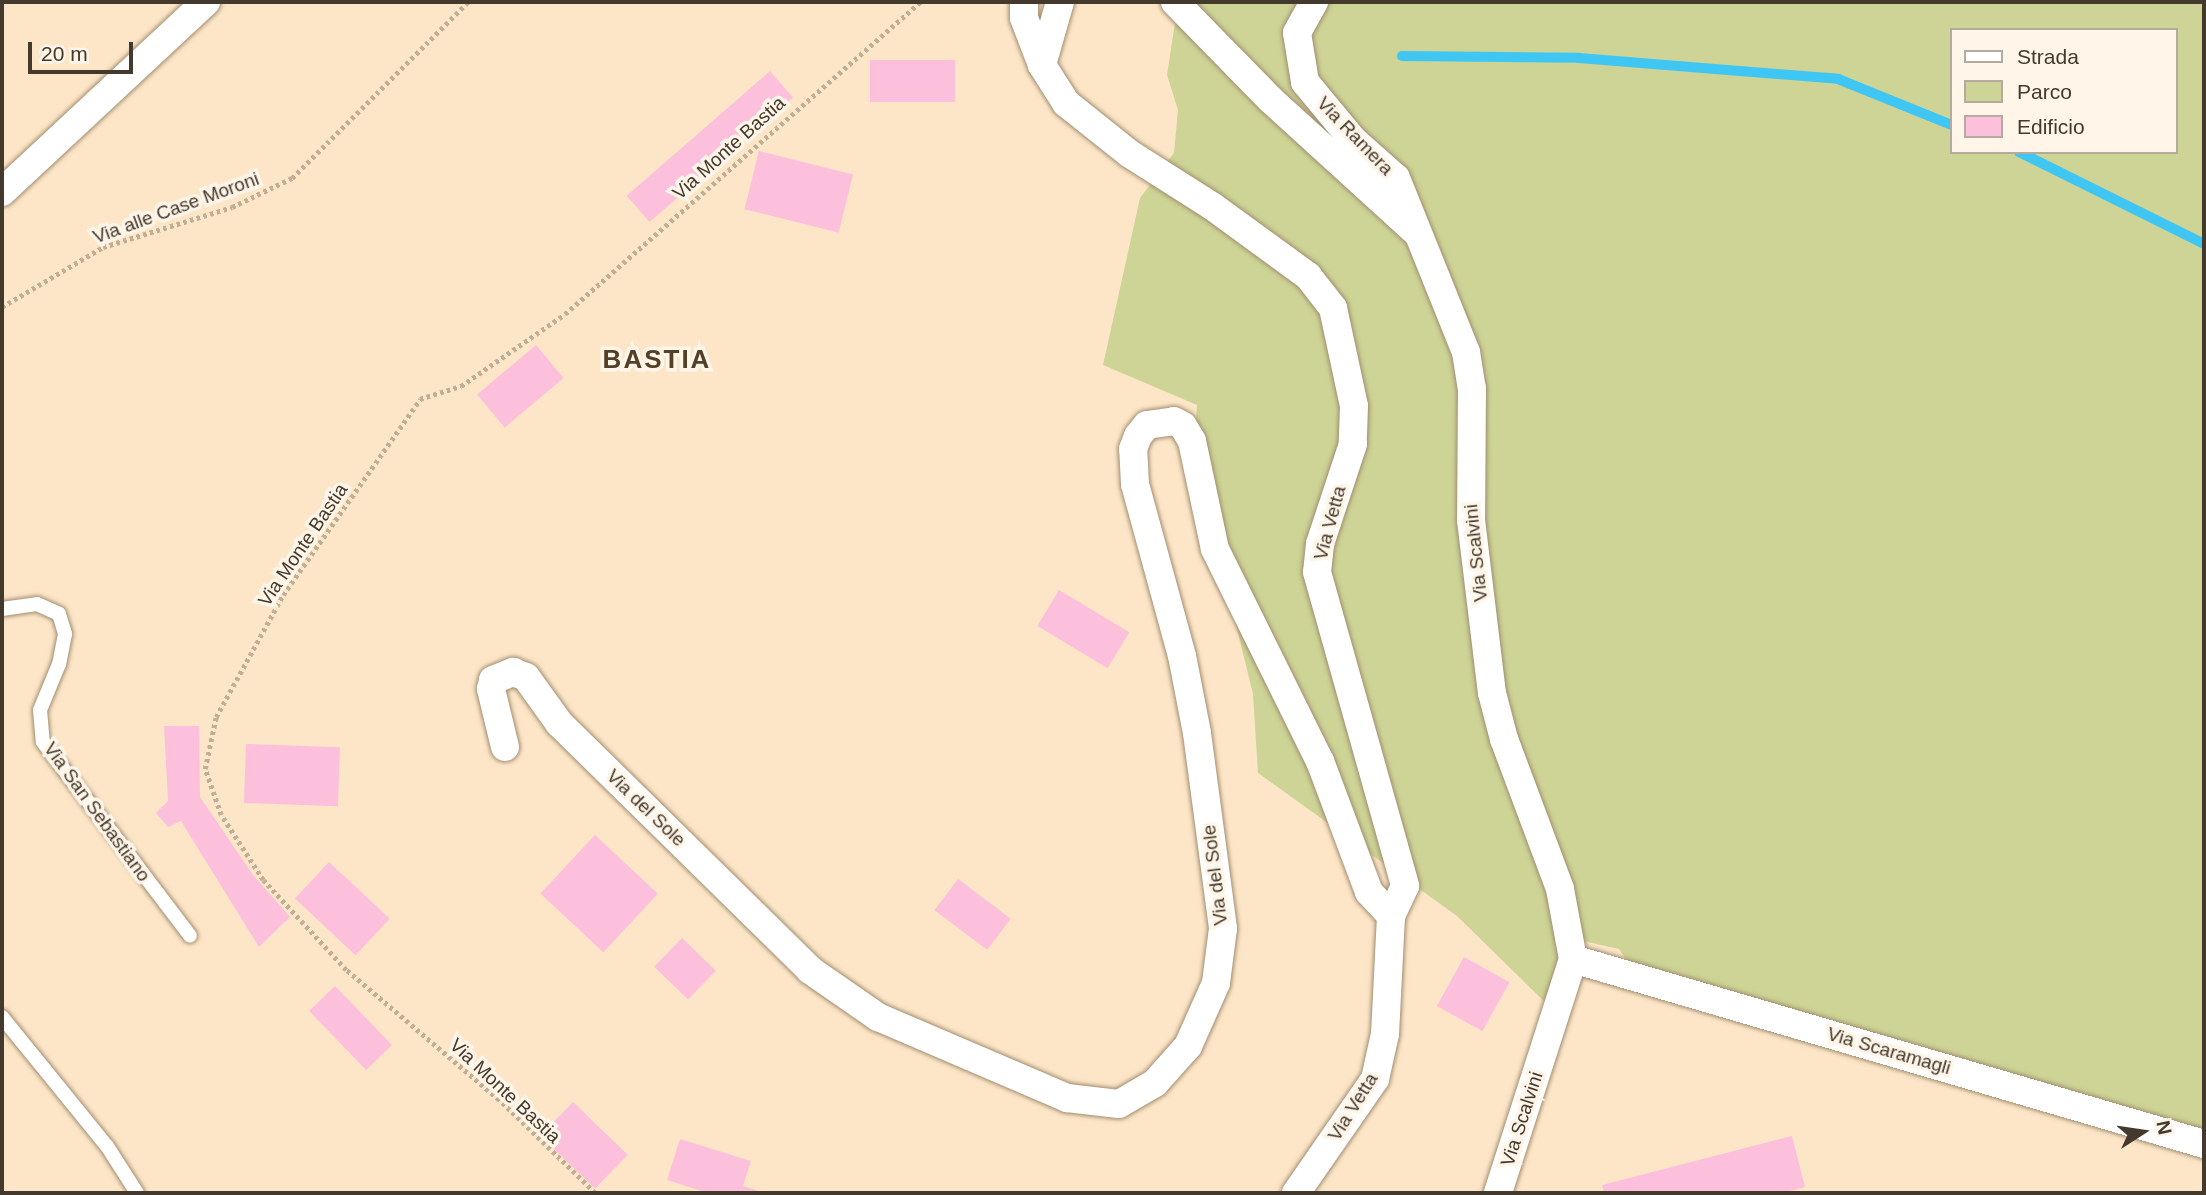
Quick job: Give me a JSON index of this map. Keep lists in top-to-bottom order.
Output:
{
  "streets": {
    "street": [
      "Via Ramera",
      "Via Vetta",
      "Via Scalvini",
      "Via del Sole",
      "Via Scaramagli"
    ],
    "lane": ["Via San Sebastiano"],
    "path": ["Via Monte Bastia", "Via alle Case Moroni"]
  },
  "crossings": [
    ["Via Ramera", "Via Scalvini"],
    ["Via Vetta", "Via del Sole"],
    ["Via Scalvini", "Via Scaramagli"]
  ],
  "districts": ["BASTIA"],
  "legend": ["Strada", "Parco", "Edificio"],
  "scale_bar": "20 m",
  "north": "right"
}
